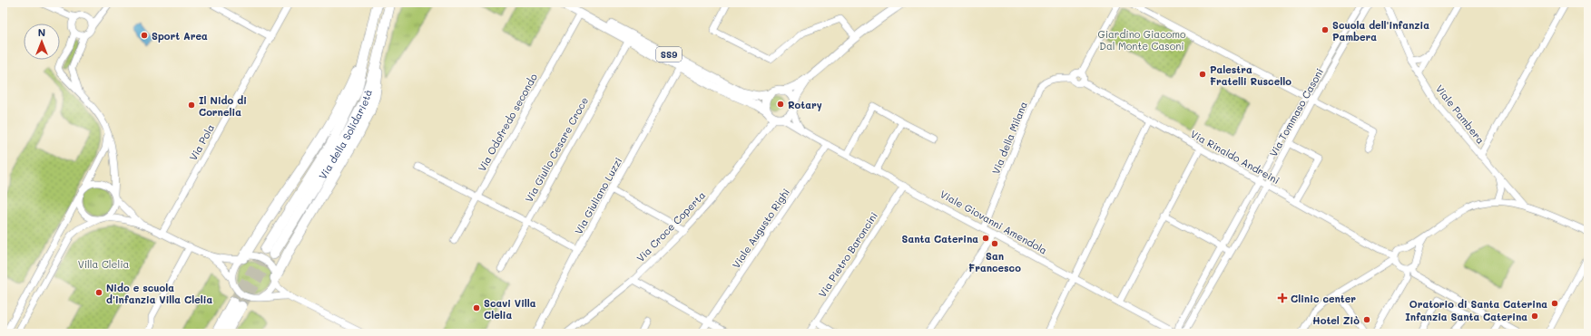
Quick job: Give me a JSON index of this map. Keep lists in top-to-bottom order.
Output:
{
  "streets": {
    "highway": ["Via della Solidarietà"],
    "main road": ["SS9", "Viale Giovanni Amendola"],
    "street": [
      "Via Tommaso Casoni",
      "Viale Pambera",
      "Via Odofredo secondo",
      "Via della Milana",
      "Via Pola",
      "Via Giulio Cesare Croce",
      "Via Rinaldo Andreini",
      "Via Giuliano Luzzi",
      "Via Croce Coperta",
      "Viale Augusto Righi",
      "Via Pietro Baroncini"
    ]
  },
  "crossings": [
    ["SS9", "Viale Giovanni Amendola"],
    ["SS9", "Via Croce Coperta"],
    ["Via Tommaso Casoni", "Via Rinaldo Andreini"],
    ["Via Tommaso Casoni", "Viale Giovanni Amendola"],
    ["Via Odofredo secondo", "Viale Giovanni Amendola"],
    ["Via della Milana", "Via Rinaldo Andreini"],
    ["Via della Milana", "Viale Giovanni Amendola"],
    ["Via Giulio Cesare Croce", "Viale Giovanni Amendola"],
    ["Via Giuliano Luzzi", "Viale Giovanni Amendola"],
    ["Viale Giovanni Amendola", "Via Croce Coperta"],
    ["Viale Giovanni Amendola", "Viale Augusto Righi"],
    ["Viale Giovanni Amendola", "Via Pietro Baroncini"]
  ],
  "parks": ["Giardino Giacomo Dal Monte Casoni", "Villa Clelia"],
  "places": {
    "other": [
      "Scuola dell'infanzia Pambera",
      "Sport Area",
      "Palestra Fratelli Ruscello",
      "Rotary",
      "Il Nido di Cornelia",
      "Santa Caterina",
      "San Francesco",
      "Nido e scuola d'infanzia Villa Clelia",
      "Oratorio di Santa Caterina",
      "Scavi Villa Clelia",
      "Infanzia Santa Caterina",
      "Hotel Ziò"
    ],
    "health": ["Clinic center"]
  },
  "north": "top"
}
